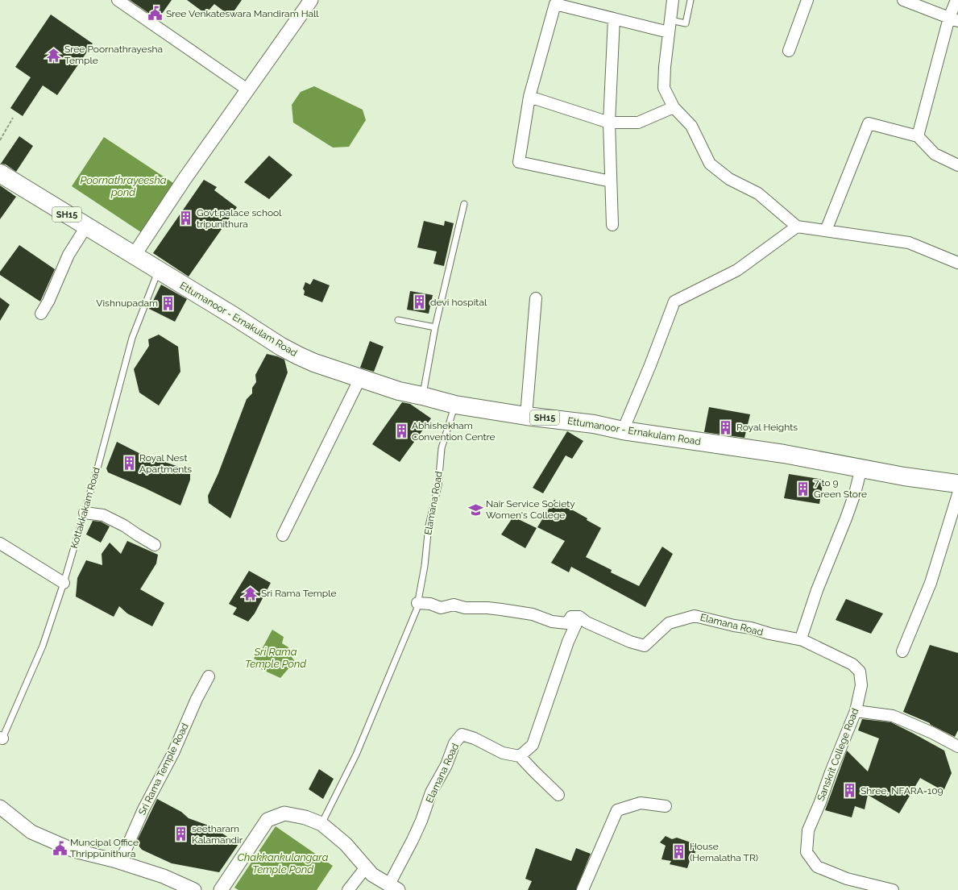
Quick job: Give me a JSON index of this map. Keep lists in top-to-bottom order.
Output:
{
  "streets": {
    "main road": ["SH15", "Ettumanoor - Ernakulam Road"],
    "street": ["Elamana Road", "Sanskrit College Road", "Sri Rama Temple Road"],
    "lane": ["Kottakkakam Road"]
  },
  "crossings": [
    ["Ettumanoor - Ernakulam Road", "Elamana Road"],
    ["Ettumanoor - Ernakulam Road", "Kottakkakam Road"],
    ["Elamana Road", "Sanskrit College Road"]
  ],
  "water": ["Poornathrayeesha pond", "Sri Rama Temple Pond", "Chakkankulangara Temple Pond"],
  "places": {
    "public building": ["Sree Venkateswara Mandiram Hall", "Muncipal Office Thrippunithura"],
    "temple": ["Sree Poornathrayesha Temple", "Sri Rama Temple"],
    "building": [
      "Govt.palace school tripunithura",
      "devi hospital",
      "Vishnupadam",
      "Royal Heights",
      "Abhishekham Convention Centre",
      "Royal Nest Apartments",
      "7 to 9 Green Store",
      "Shree, NFARA=109",
      "seetharam Kalamandir",
      "House (Hemalatha TR)"
    ],
    "school or university": ["Nair Service Society Women's College"]
  }
}
